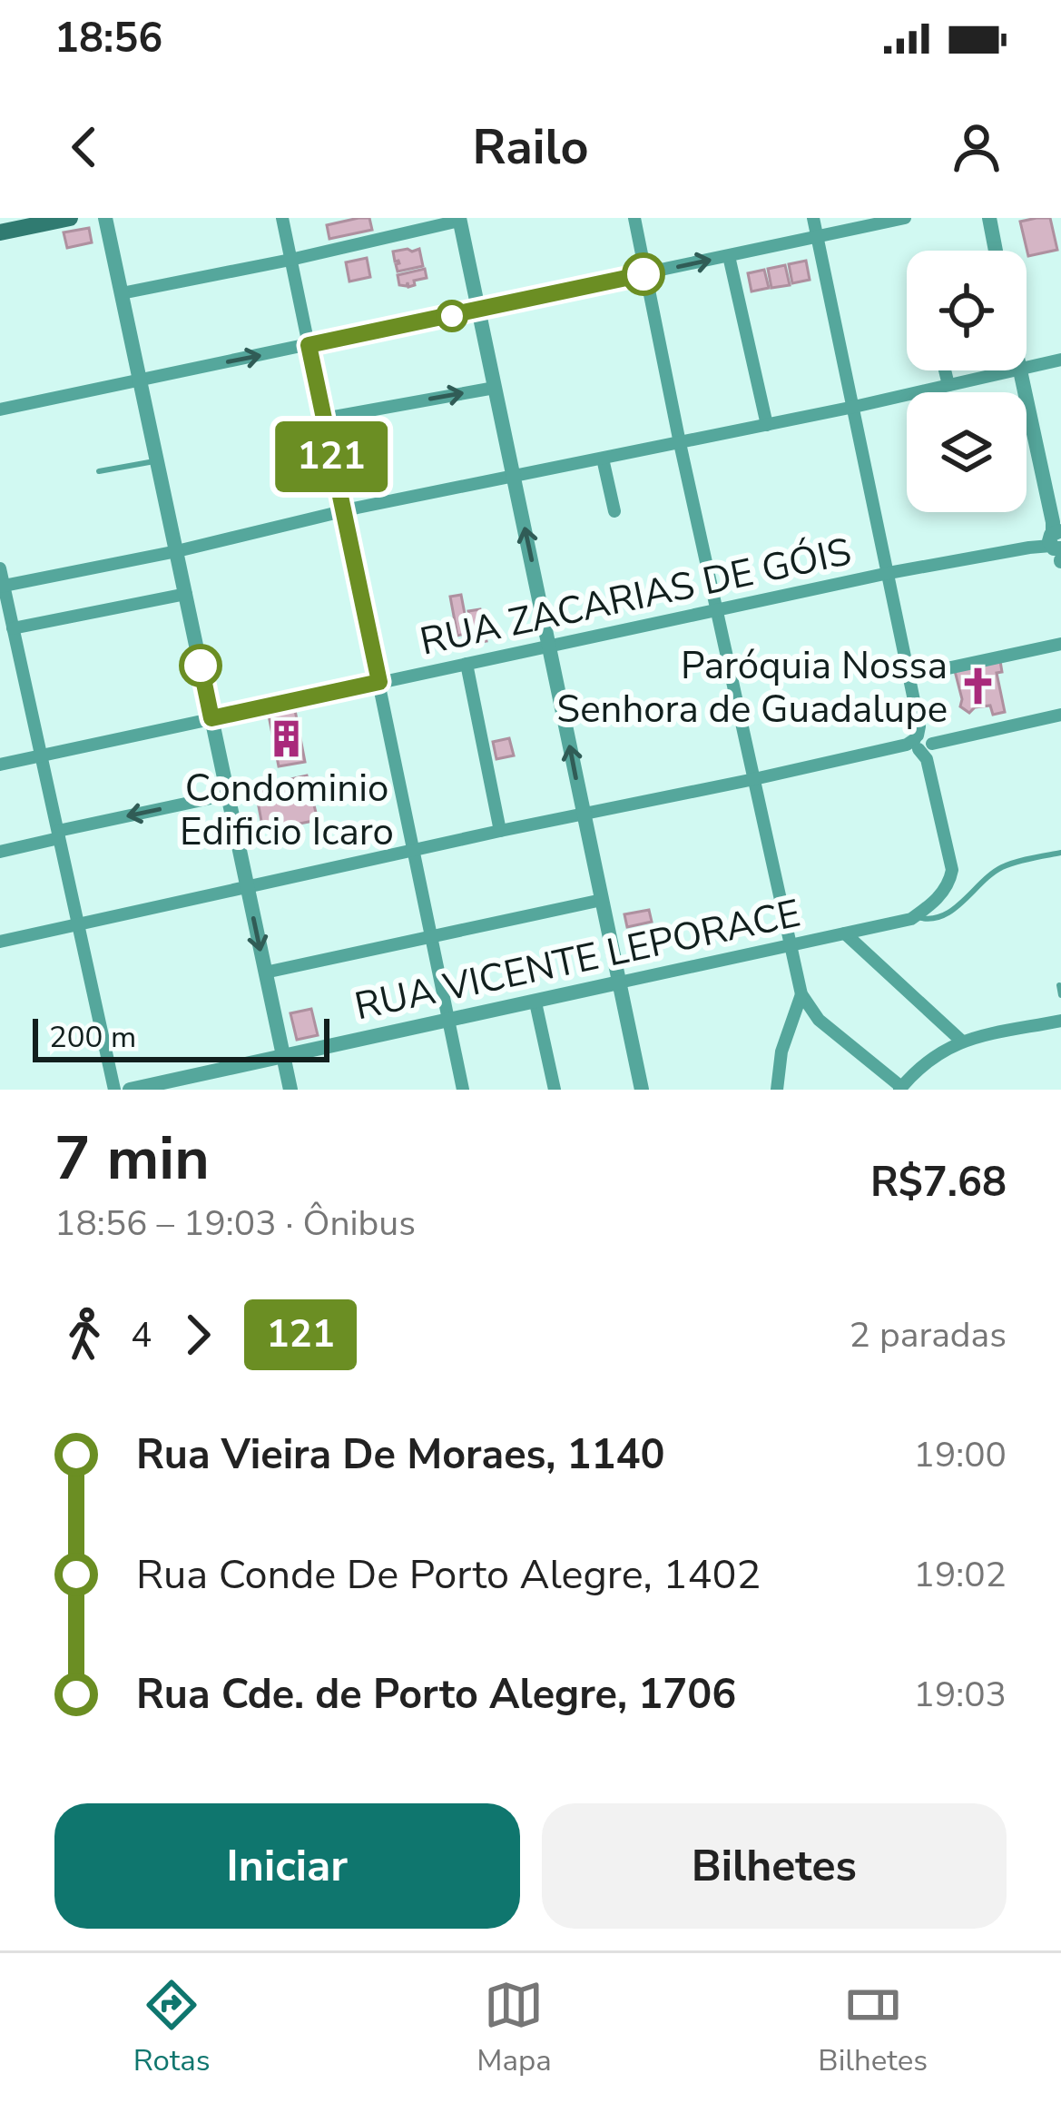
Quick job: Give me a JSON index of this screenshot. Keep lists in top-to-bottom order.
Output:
{
  "streets": {
    "street": ["RUA ZACARIAS DE GÓIS", "RUA VICENTE LEPORACE"]
  },
  "places": {
    "church": ["Paróquia Nossa Senhora de Guadalupe"],
    "building": ["Condominio Edificio Icaro"]
  },
  "lines": ["bus line 121"],
  "scale_bar": "200 m",
  "page": {
    "status": "18:56",
    "header": "Railo",
    "on_map": "121",
    "scale": "200 m",
    "heading": ["7 min", "18:56 – 19:03 · Ônibus", "R$7.68"],
    "legs": ["4", "121", "2 paradas"],
    "list": [
      {
        "name": "Rua Vieira De Moraes, 1140",
        "value": "19:00"
      },
      {
        "name": "Rua Conde De Porto Alegre, 1402",
        "value": "19:02"
      },
      {
        "name": "Rua Cde. de Porto Alegre, 1706",
        "value": "19:03"
      }
    ],
    "buttons": ["Iniciar", "Bilhetes"],
    "tabs": ["Rotas", "Mapa", "Bilhetes"]
  }
}
